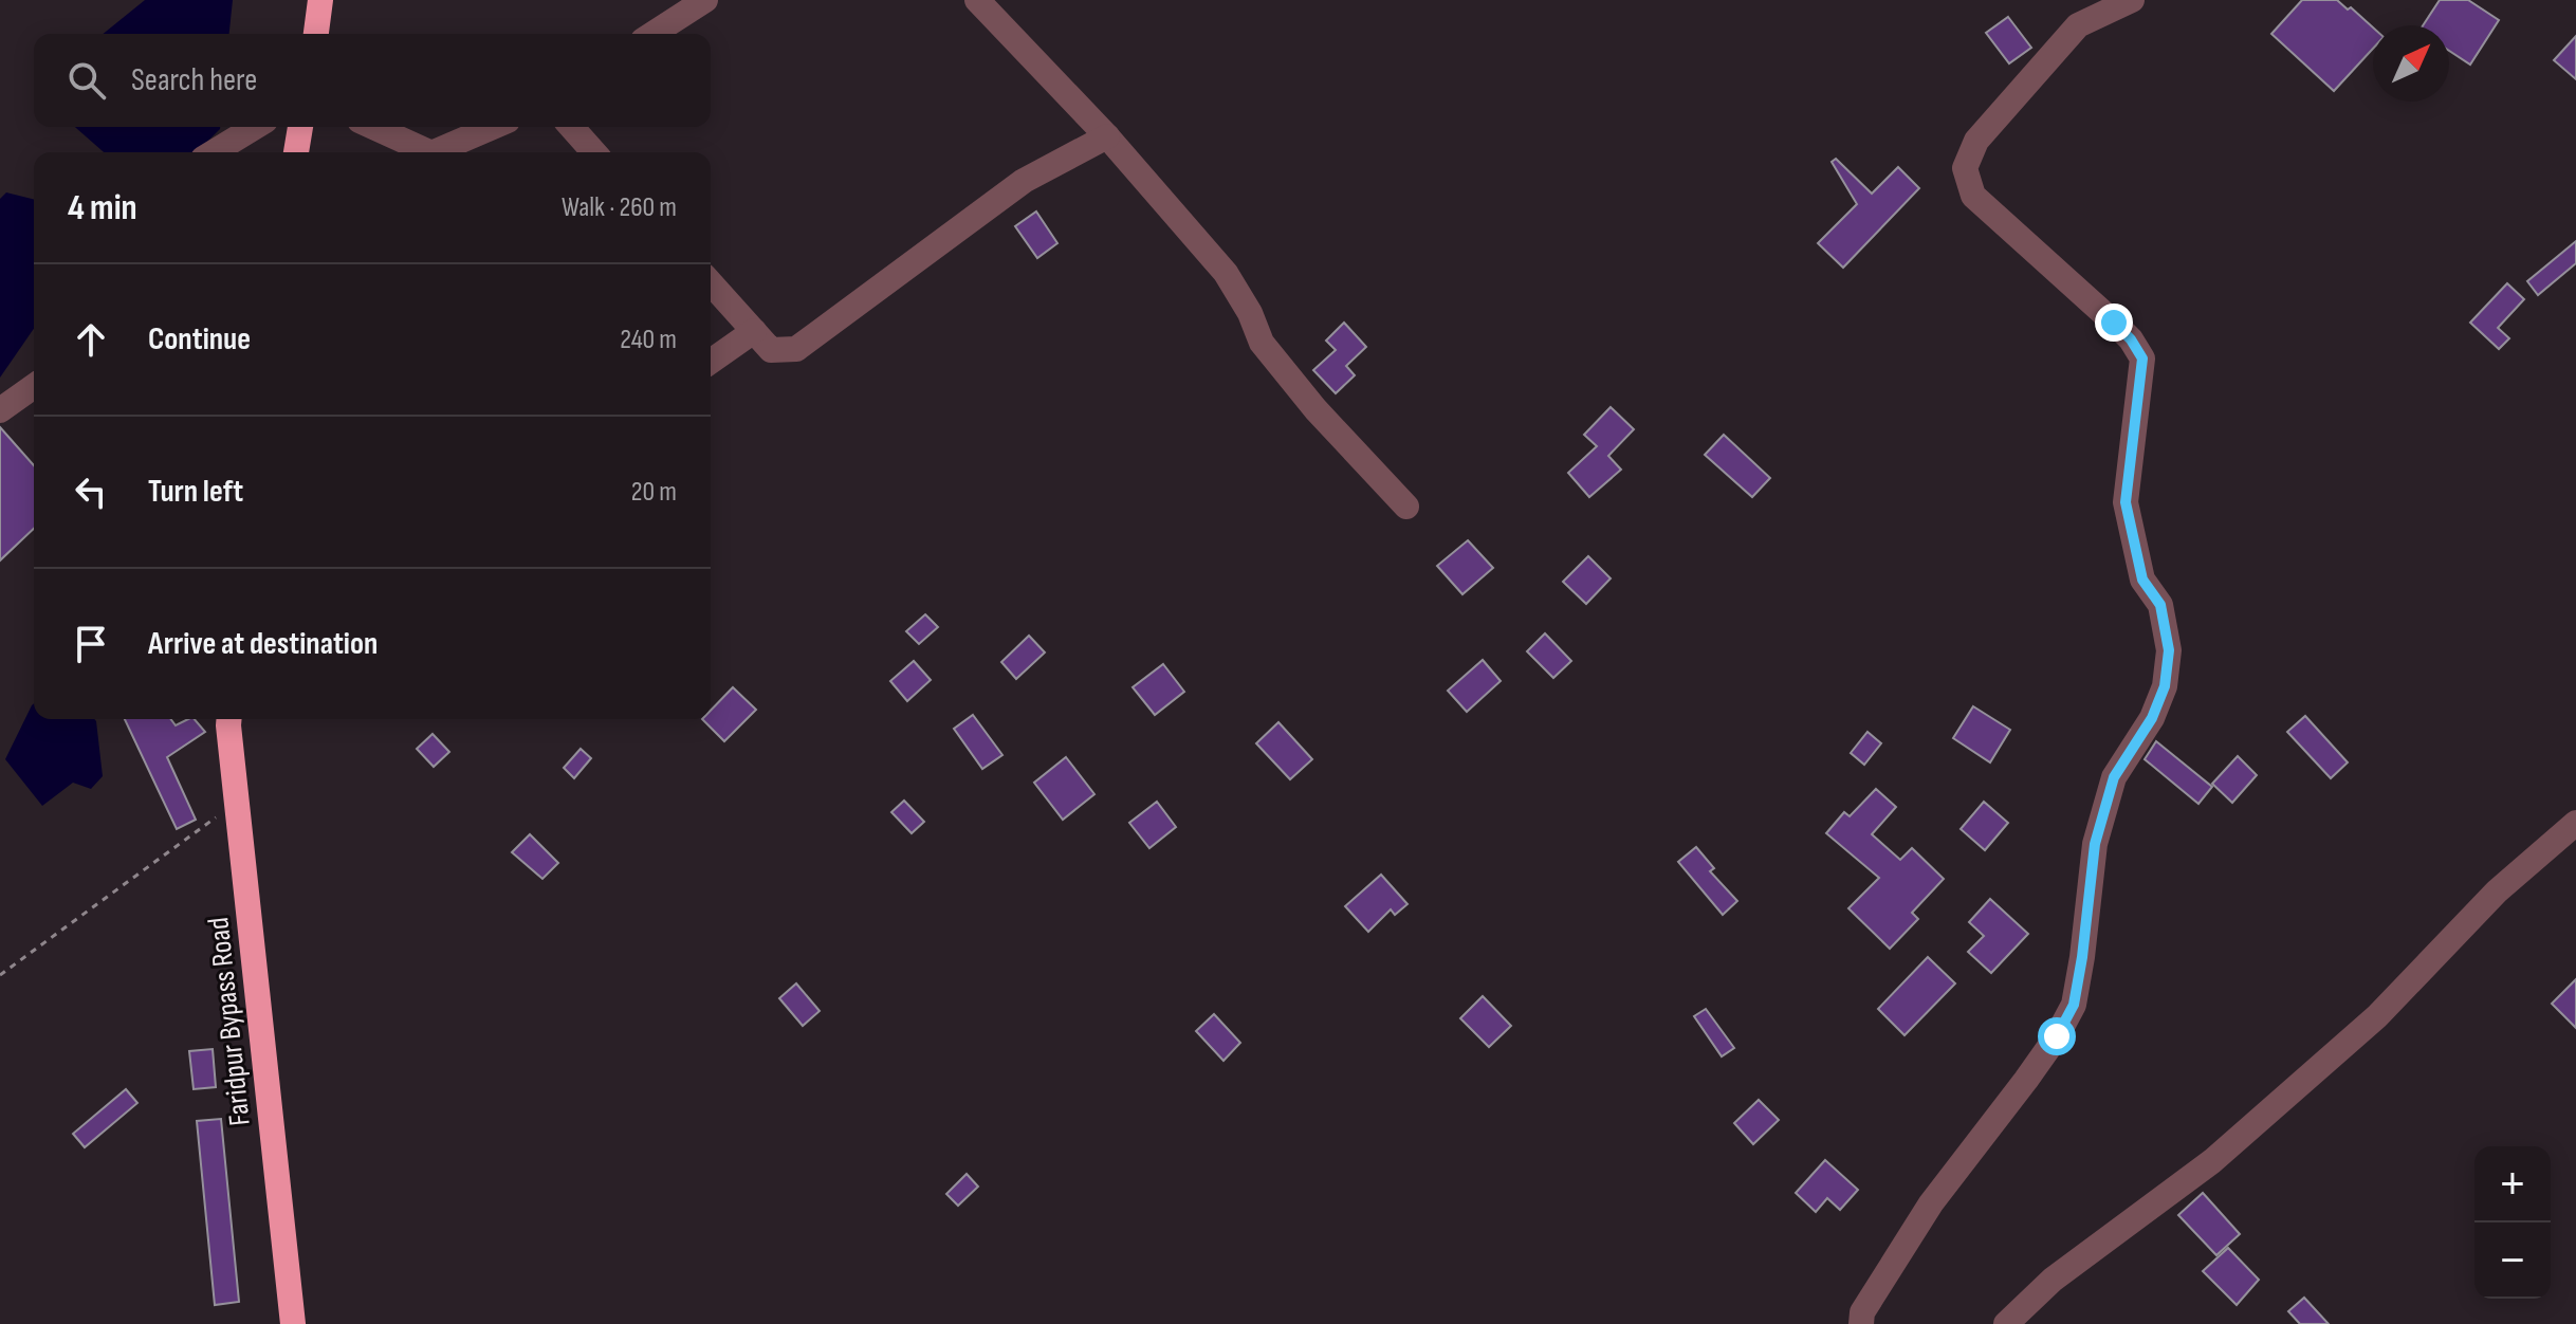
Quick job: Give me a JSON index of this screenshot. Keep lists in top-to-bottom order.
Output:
{
  "streets": {
    "highway": ["Faridpur Bypass Road"]
  },
  "north": "top right",
  "page": {
    "search": "Search here",
    "heading": ["4 min", "Walk · 260 m"],
    "list": [
      ["Continue", "240 m"],
      ["Turn left", "20 m"],
      "Arrive at destination"
    ],
    "map_buttons": ["+", "−"]
  }
}
